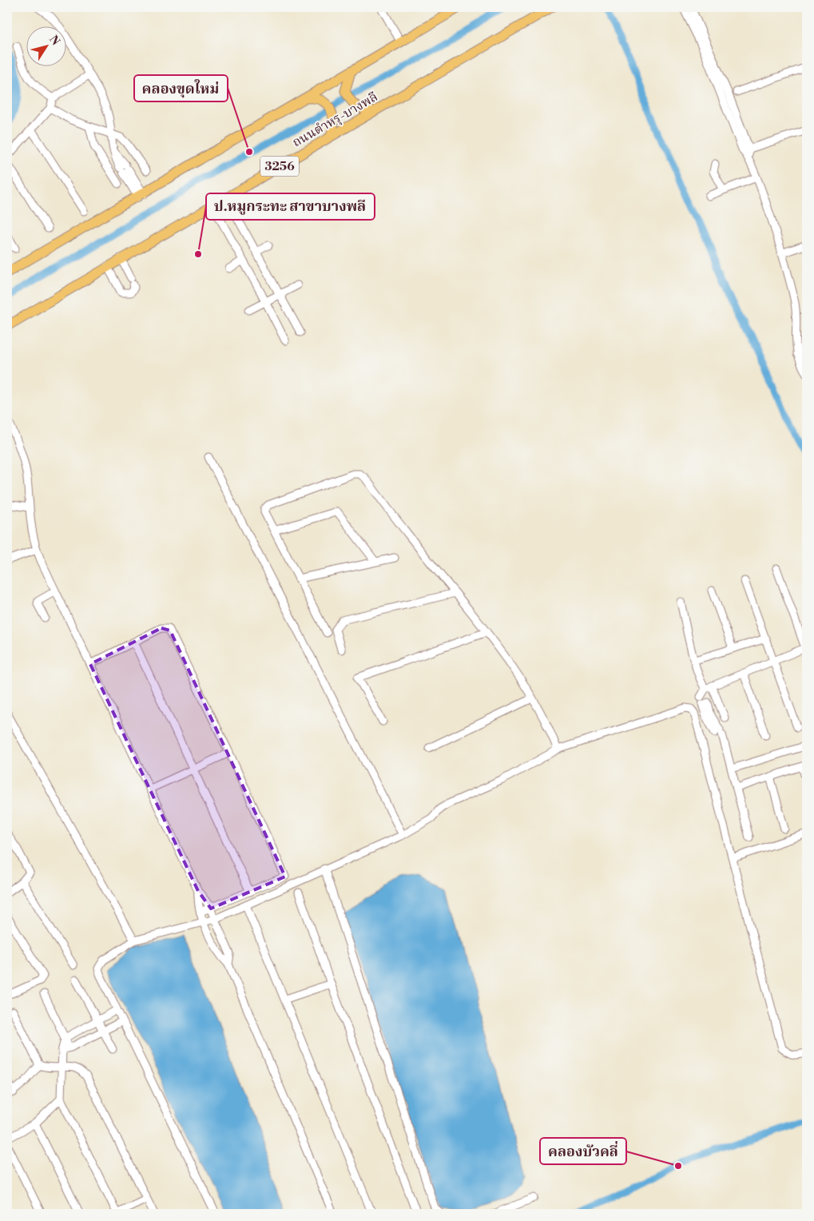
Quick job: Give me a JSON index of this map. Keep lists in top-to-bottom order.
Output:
{
  "streets": {
    "main road": ["ถนนตำหรุ-บางพลี", "3256"]
  },
  "places": ["คลองขุดใหม่", "ป.หมูกระทะ สาขาบางพลี", "คลองบัวคลี่"],
  "north": "top right"
}
